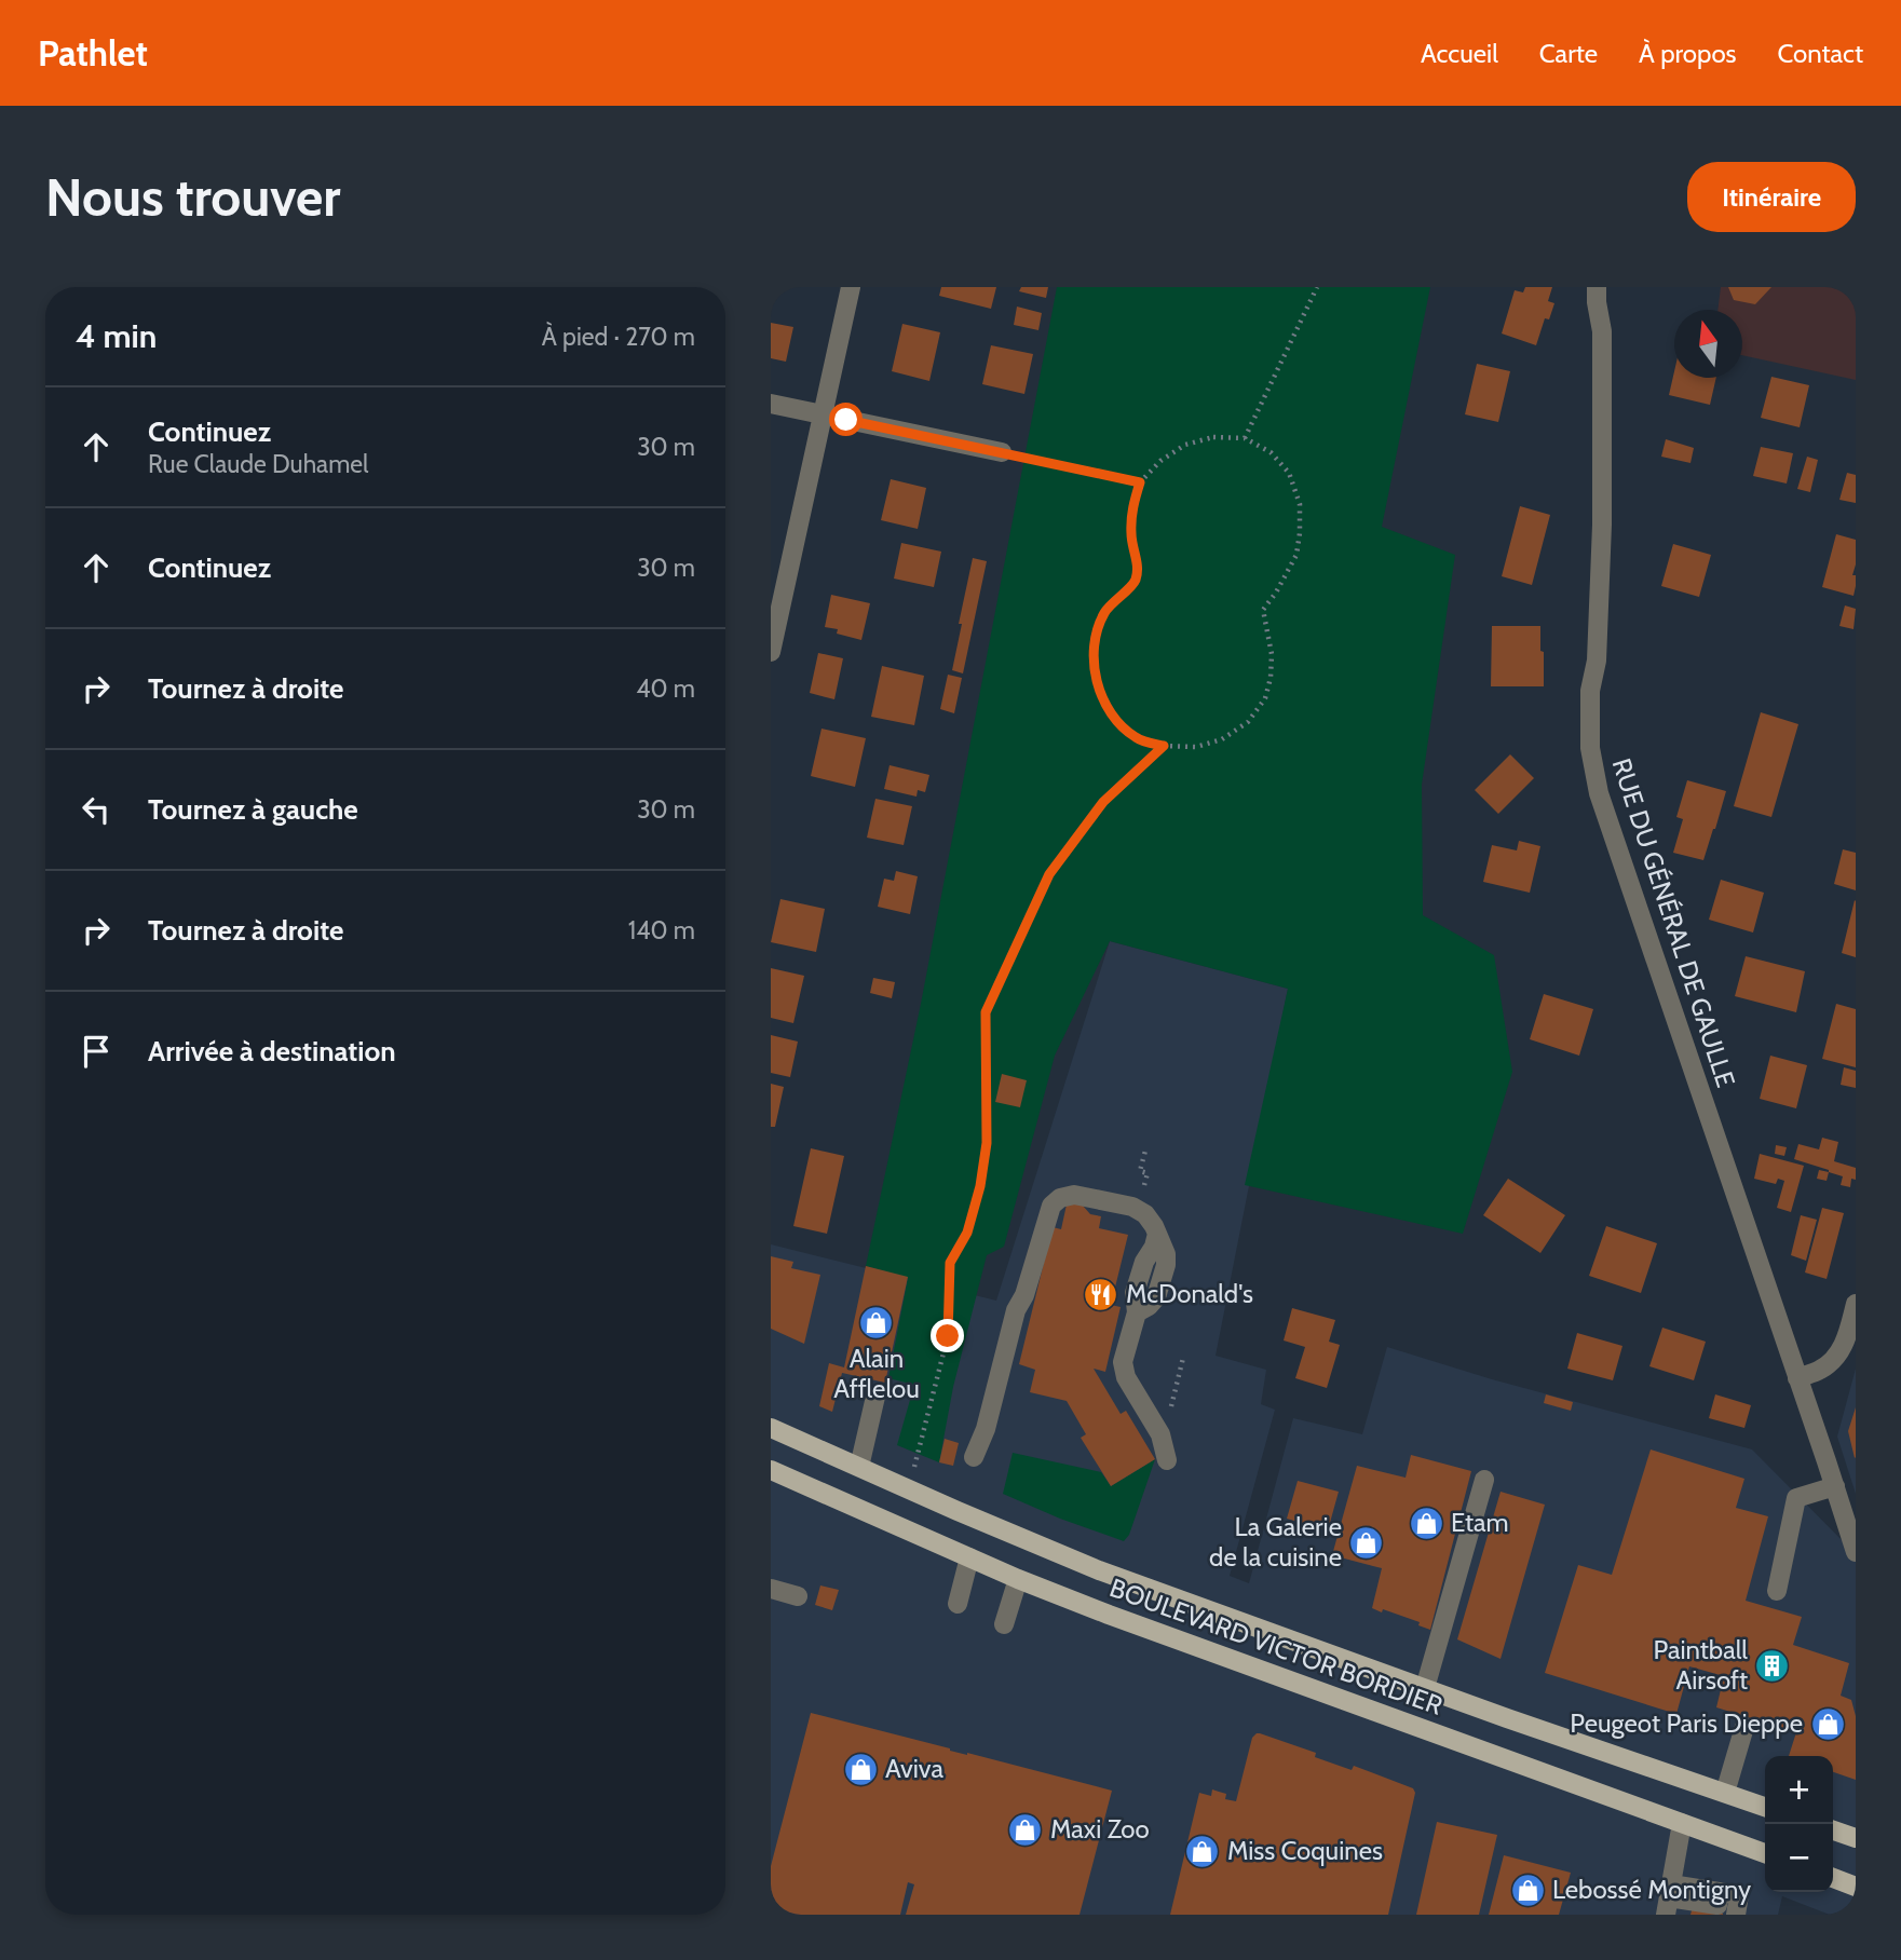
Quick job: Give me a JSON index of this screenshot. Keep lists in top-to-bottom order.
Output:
{
  "streets": {
    "main road": ["BOULEVARD VICTOR BORDIER"],
    "street": ["RUE DU GÉNÉRAL DE GAULLE"]
  },
  "places": {
    "restaurant": ["McDonald's"],
    "shop": [
      "Alain Afflelou",
      "Etam",
      "La Galerie de la cuisine",
      "Peugeot Paris Dieppe",
      "Aviva",
      "Maxi Zoo",
      "Miss Coquines",
      "Lebossé Montigny"
    ],
    "building": ["Paintball Airsoft"]
  },
  "north": "top",
  "page": {
    "header": "Pathlet",
    "nav": [
      "Accueil",
      "Carte",
      "À propos",
      "Contact"
    ],
    "buttons": "Itinéraire",
    "title": "Nous trouver",
    "heading": ["4 min", "À pied · 270 m"],
    "list": [
      ["Continuez", "Rue Claude Duhamel", "30 m"],
      ["Continuez", "30 m"],
      ["Tournez à droite", "40 m"],
      ["Tournez à gauche", "30 m"],
      ["Tournez à droite", "140 m"],
      "Arrivée à destination"
    ],
    "map_buttons": ["+", "−"]
  }
}
